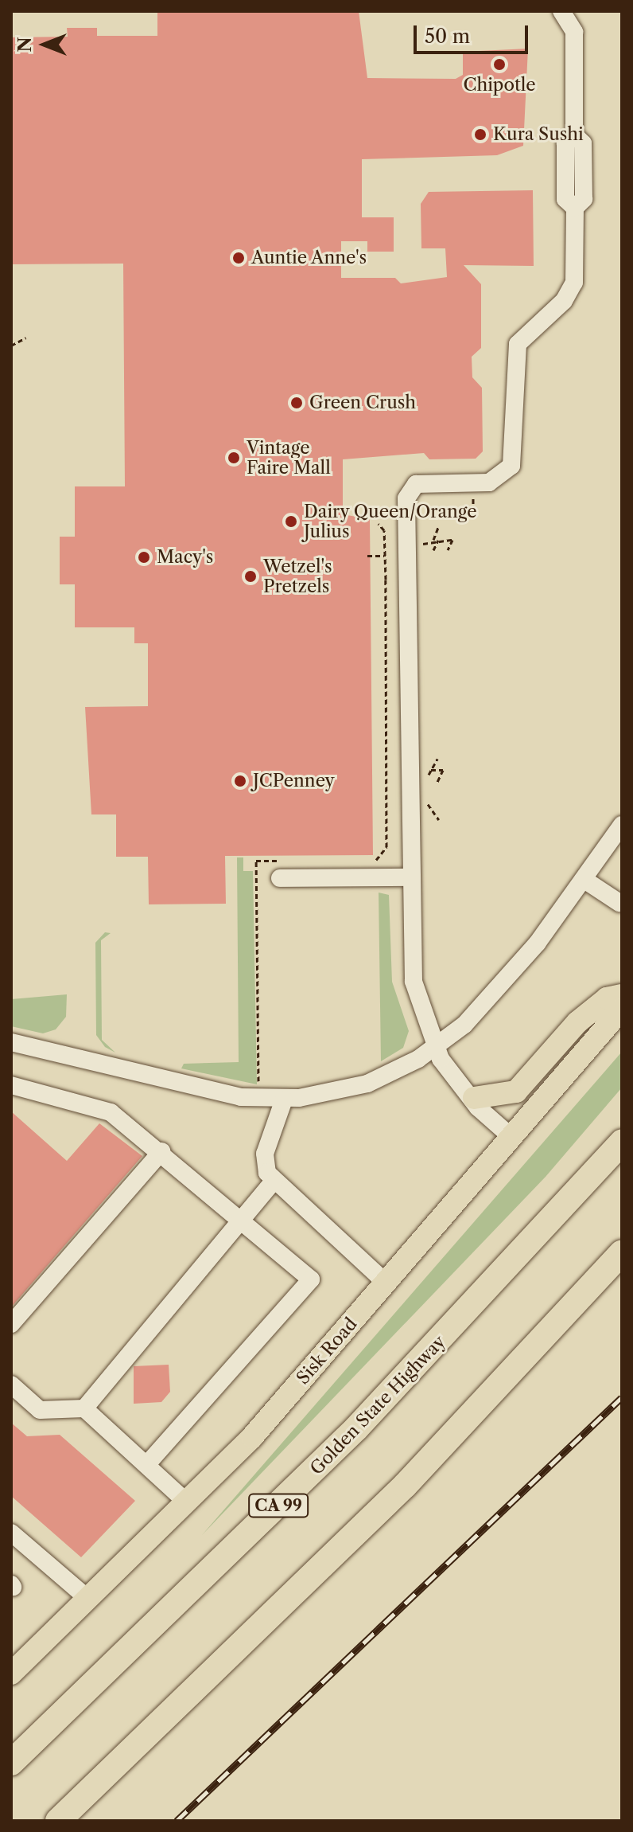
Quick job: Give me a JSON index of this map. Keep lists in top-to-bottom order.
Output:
{
  "streets": {
    "highway": ["Golden State Highway", "CA 99"],
    "main road": ["Sisk Road"]
  },
  "places": [
    "Chipotle",
    "Kura Sushi",
    "Auntie Anne's",
    "Green Crush",
    "Vintage Faire Mall",
    "Dairy Queen/Orange Julius",
    "Macy's",
    "Wetzel's Pretzels",
    "JCPenney"
  ],
  "scale_bar": "50 m",
  "north": "left"
}
